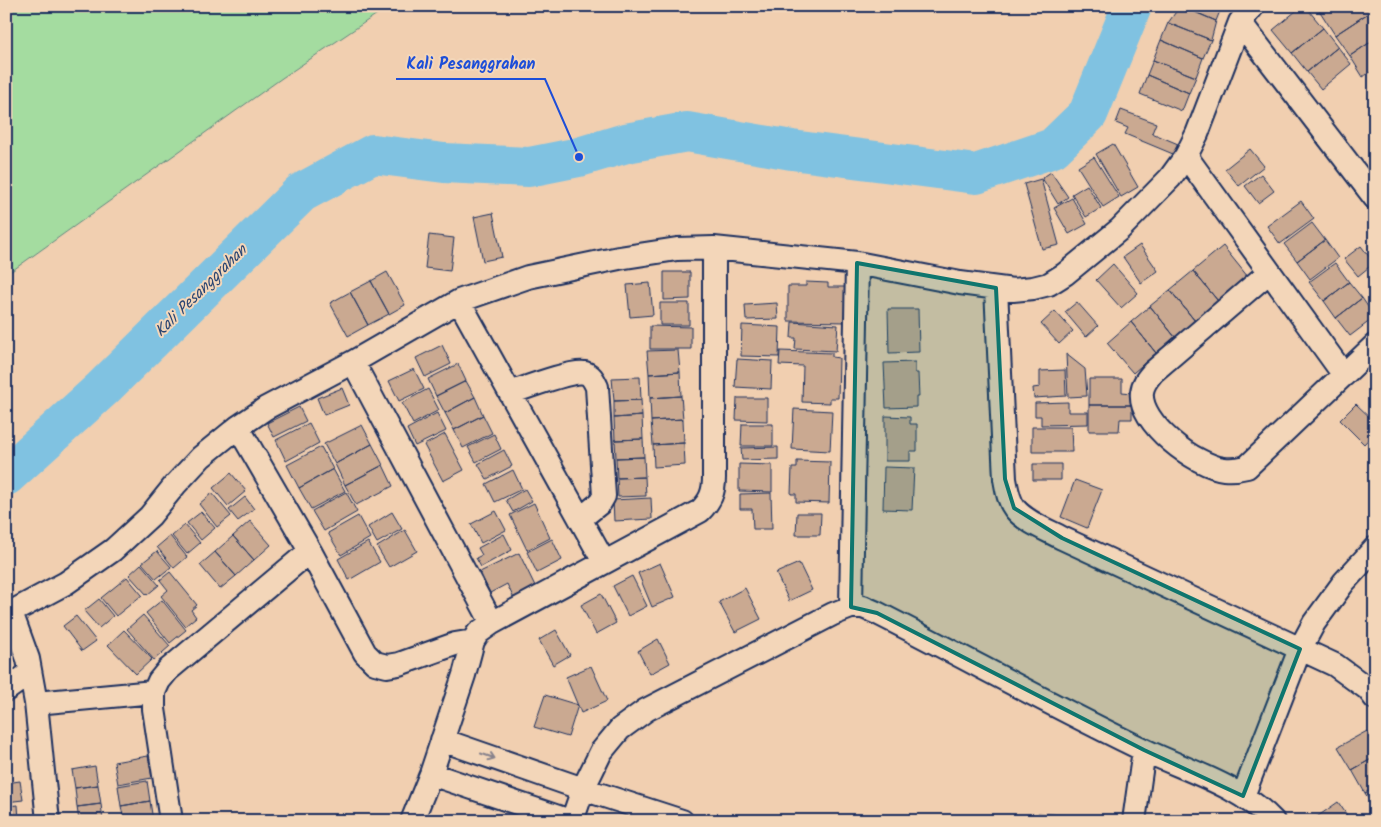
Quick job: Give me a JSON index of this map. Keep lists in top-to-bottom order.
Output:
{
  "water": ["Kali Pesanggrahan"],
  "places": ["Kali Pesanggrahan"]
}
